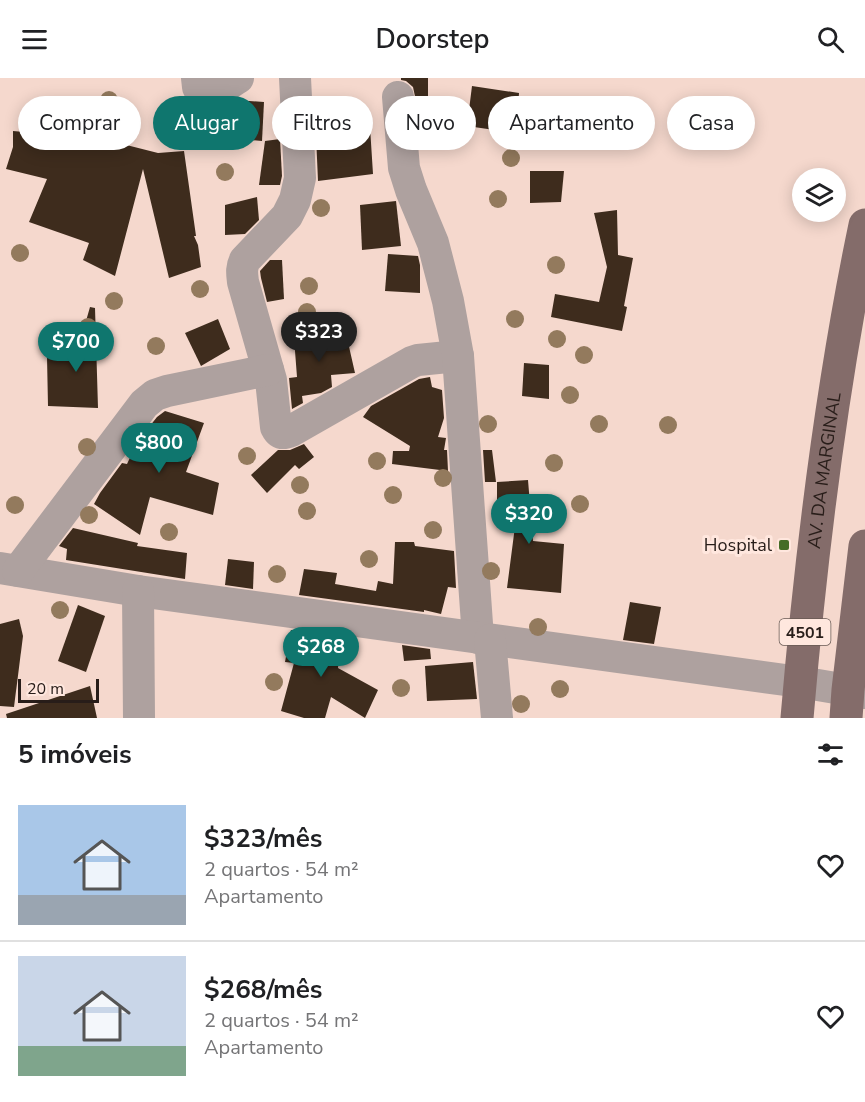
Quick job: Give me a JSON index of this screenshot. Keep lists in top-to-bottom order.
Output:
{
  "streets": {
    "main road": ["AV. DA MARGINAL", "4501"]
  },
  "places": {
    "transit": ["Hospital"]
  },
  "scale_bar": "20 m",
  "page": {
    "header": "Doorstep",
    "chip": [
      "Comprar",
      "Alugar",
      "Filtros",
      "Novo",
      "Apartamento",
      "Casa"
    ],
    "price": [
      "$323",
      "$700",
      "$800",
      "$320",
      "$268"
    ],
    "scale": "20 m",
    "heading": "5 imóveis",
    "list": [
      {
        "name": "$323/mês",
        "note": "2 quartos · 54 m² · Apartamento"
      },
      {
        "name": "$268/mês",
        "note": "2 quartos · 54 m² · Apartamento"
      }
    ]
  }
}
